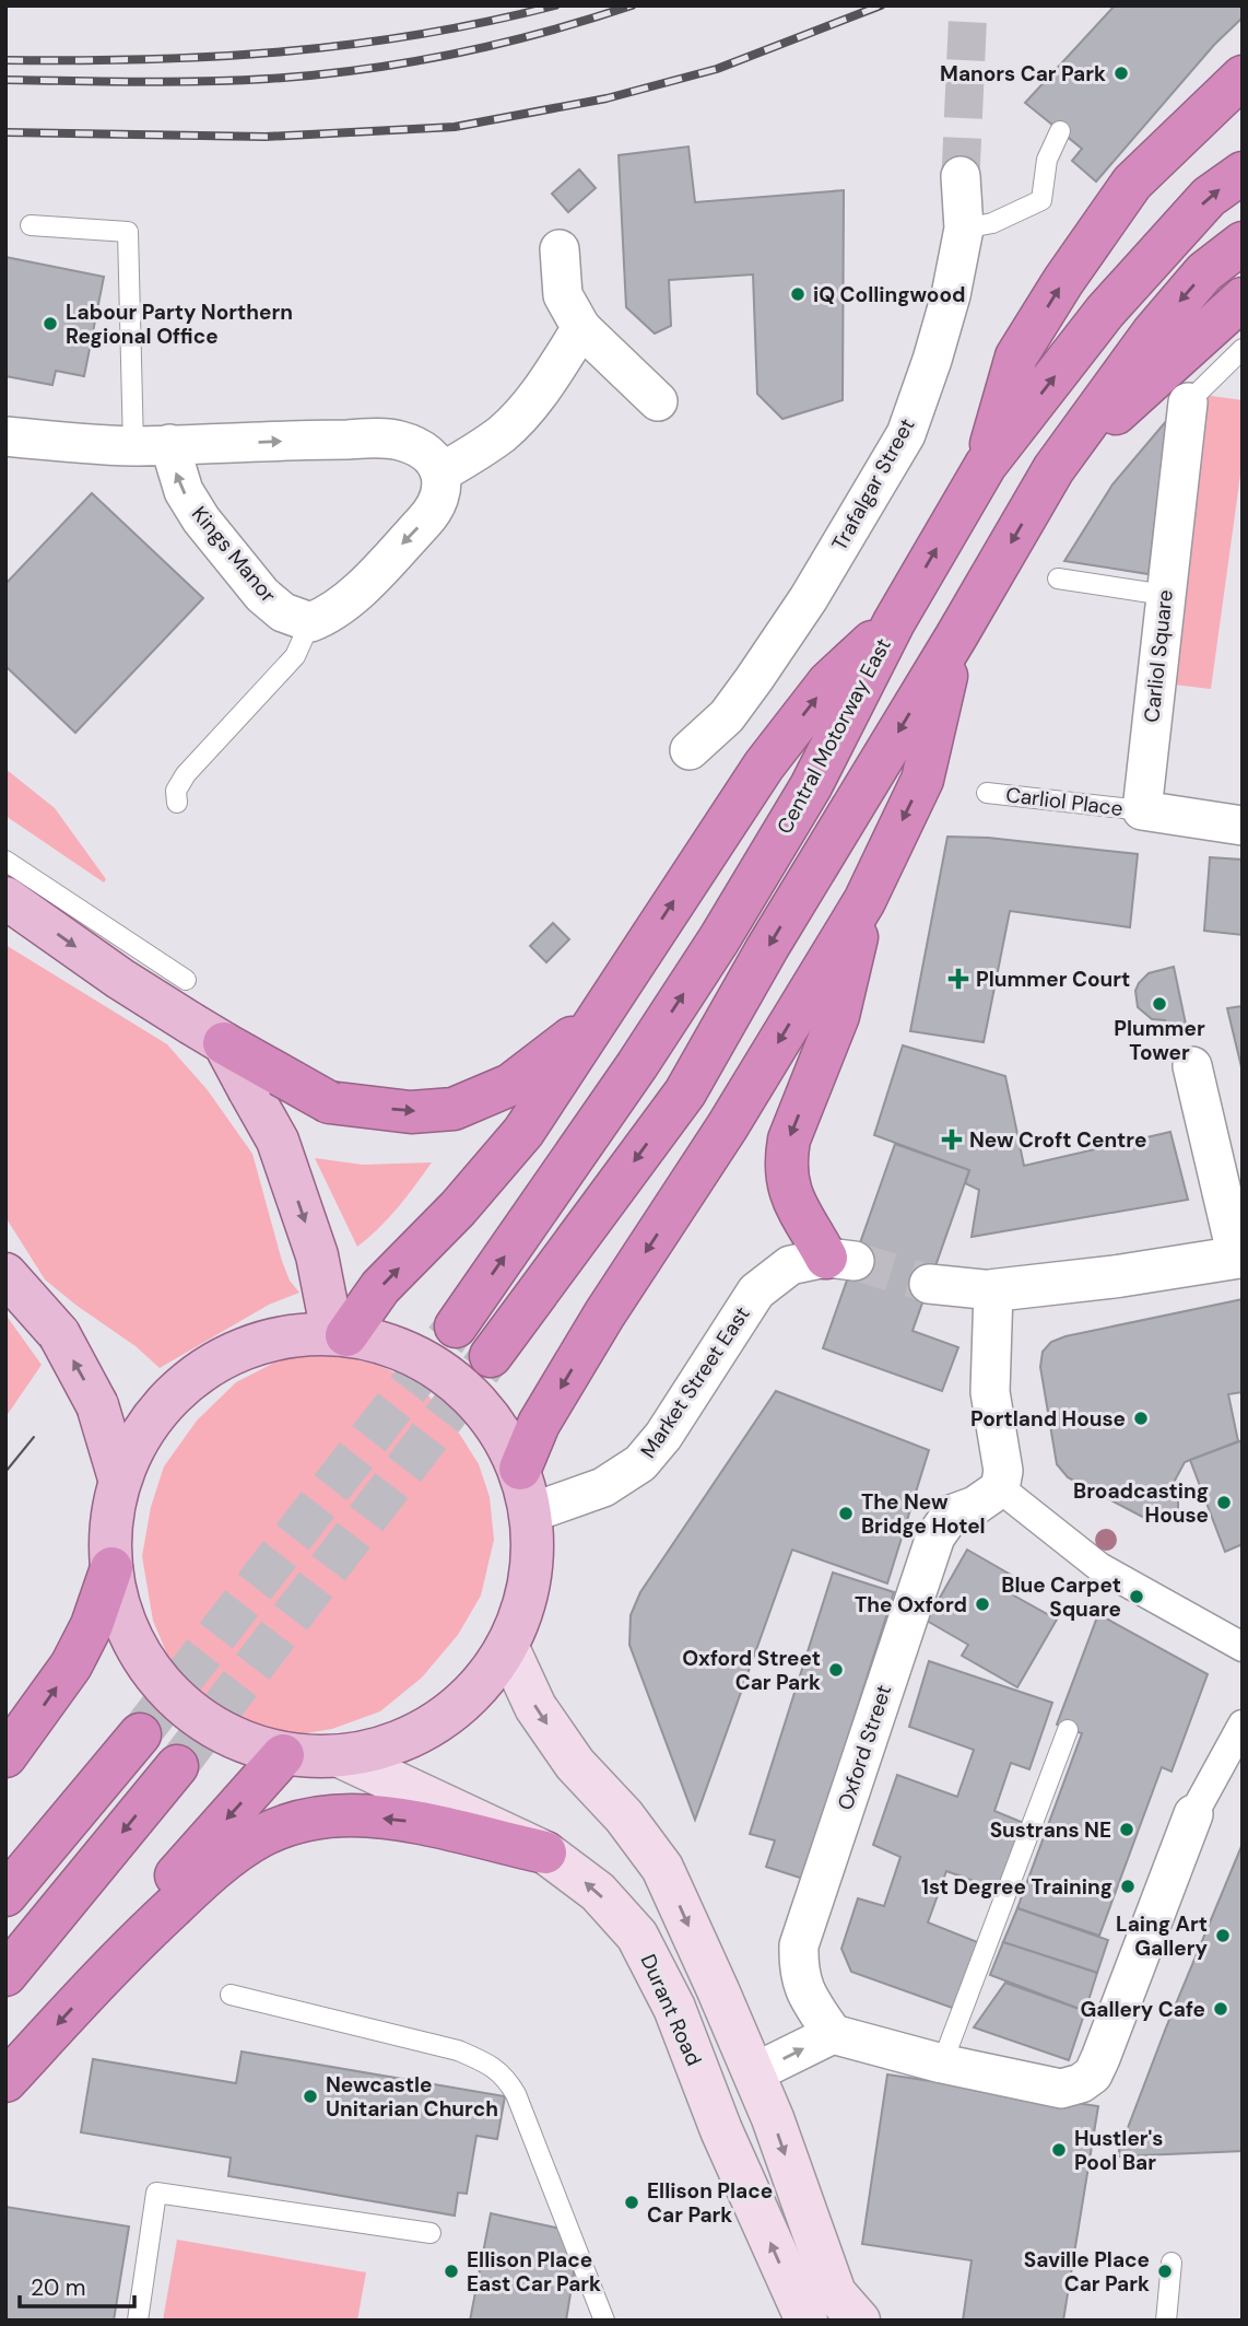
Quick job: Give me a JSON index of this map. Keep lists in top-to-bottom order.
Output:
{
  "streets": {
    "highway": ["Central Motorway East"],
    "main road": ["Durant Road"],
    "street": [
      "Trafalgar Street",
      "Kings Manor",
      "Carliol Square",
      "Market Street East",
      "Oxford Street"
    ],
    "lane": ["Carliol Place"]
  },
  "crossings": [
    ["Carliol Square", "Carliol Place"]
  ],
  "one_way": ["Kings Manor"],
  "places": {
    "other": [
      "Manors Car Park",
      "iQ Collingwood",
      "Labour Party Northern Regional Office",
      "Plummer Tower",
      "Portland House",
      "Broadcasting House",
      "The New Bridge Hotel",
      "Blue Carpet Square",
      "The Oxford",
      "Oxford Street Car Park",
      "Sustrans NE",
      "1st Degree Training",
      "Laing Art Gallery",
      "Gallery Cafe",
      "Newcastle Unitarian Church",
      "Hustler's Pool Bar",
      "Ellison Place Car Park",
      "Ellison Place East Car Park",
      "Saville Place Car Park"
    ],
    "health": ["Plummer Court", "New Croft Centre"]
  },
  "scale_bar": "20 m"
}
